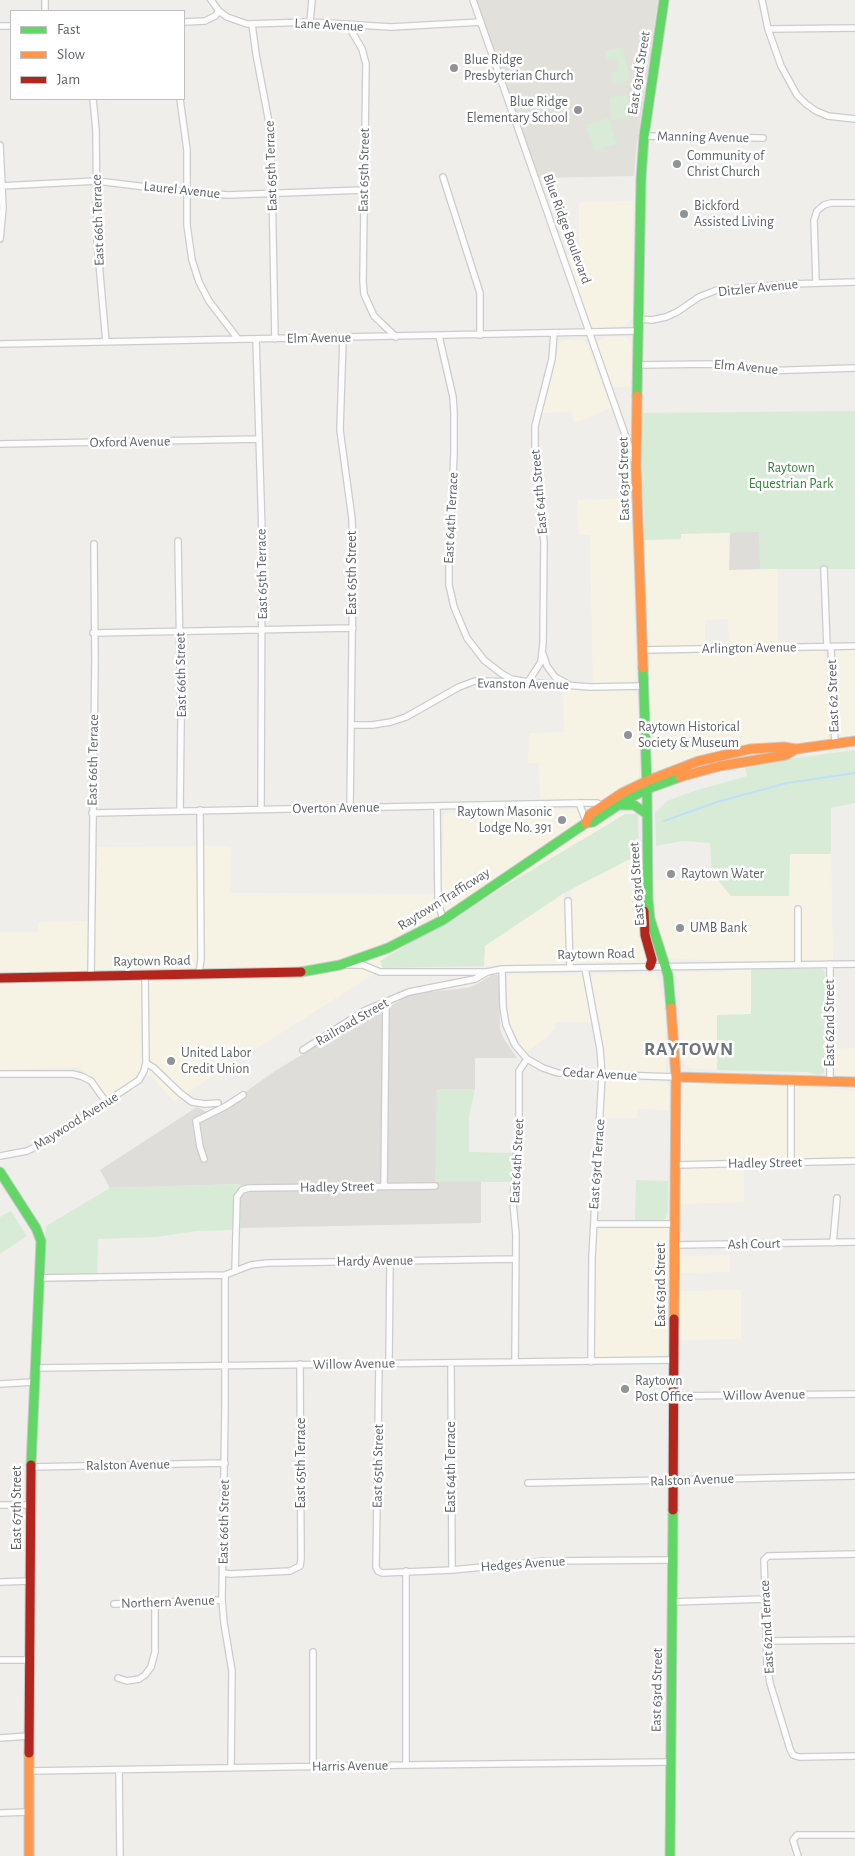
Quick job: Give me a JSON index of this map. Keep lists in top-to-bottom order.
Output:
{
  "streets": {
    "street": [
      "Lane Avenue",
      "East 63rd Street",
      "Manning Avenue",
      "East 65th Terrace",
      "East 65th Street",
      "Laurel Avenue",
      "East 66th Terrace",
      "Blue Ridge Boulevard",
      "Ditzler Avenue",
      "Elm Avenue",
      "Oxford Avenue",
      "East 64th Street",
      "East 64th Terrace",
      "Arlington Avenue",
      "East 66th Street",
      "Evanston Avenue",
      "East 62 Street",
      "Overton Avenue",
      "Raytown Trafficway",
      "Raytown Road",
      "Railroad Street",
      "East 62nd Street",
      "Cedar Avenue",
      "Maywood Avenue",
      "Hadley Street",
      "East 63rd Terrace",
      "Ash Court",
      "Hardy Avenue",
      "Willow Avenue",
      "Ralston Avenue",
      "East 67th Street",
      "Hedges Avenue",
      "Northern Avenue",
      "East 62nd Terrace",
      "Harris Avenue"
    ]
  },
  "crossings": [
    ["Lane Avenue", "East 65th Terrace"],
    ["Lane Avenue", "East 65th Street"],
    ["Lane Avenue", "Blue Ridge Boulevard"],
    ["East 63rd Street", "Manning Avenue"],
    ["East 63rd Street", "Blue Ridge Boulevard"],
    ["East 63rd Street", "Ditzler Avenue"],
    ["East 63rd Street", "Elm Avenue"],
    ["East 63rd Street", "Arlington Avenue"],
    ["East 63rd Street", "Evanston Avenue"],
    ["East 63rd Street", "Raytown Trafficway"],
    ["East 63rd Street", "Raytown Road"],
    ["East 63rd Street", "Cedar Avenue"],
    ["East 63rd Street", "Hadley Street"],
    ["East 63rd Street", "Ash Court"],
    ["East 63rd Street", "Willow Avenue"],
    ["East 63rd Street", "Ralston Avenue"],
    ["East 63rd Street", "Hedges Avenue"],
    ["East 63rd Street", "Harris Avenue"],
    ["East 65th Terrace", "Laurel Avenue"],
    ["East 65th Terrace", "Elm Avenue"],
    ["East 65th Terrace", "Oxford Avenue"],
    ["East 65th Terrace", "East 66th Street"],
    ["East 65th Terrace", "Overton Avenue"],
    ["East 65th Terrace", "Willow Avenue"],
    ["East 65th Street", "Laurel Avenue"],
    ["East 65th Street", "Elm Avenue"],
    ["East 65th Street", "Evanston Avenue"],
    ["East 65th Street", "Overton Avenue"],
    ["East 65th Street", "Willow Avenue"],
    ["East 65th Street", "Hedges Avenue"],
    ["Laurel Avenue", "East 66th Terrace"],
    ["East 66th Terrace", "Elm Avenue"],
    ["East 66th Terrace", "Overton Avenue"],
    ["East 66th Terrace", "Raytown Road"],
    ["Blue Ridge Boulevard", "Elm Avenue"],
    ["Elm Avenue", "East 64th Street"],
    ["Elm Avenue", "East 64th Terrace"],
    ["East 64th Street", "East 64th Terrace"],
    ["East 64th Street", "Evanston Avenue"],
    ["East 64th Street", "Cedar Avenue"],
    ["East 64th Street", "Hardy Avenue"],
    ["East 64th Street", "Willow Avenue"],
    ["East 64th Terrace", "Evanston Avenue"],
    ["East 64th Terrace", "Willow Avenue"],
    ["East 64th Terrace", "Hedges Avenue"],
    ["Arlington Avenue", "East 62 Street"],
    ["East 66th Street", "Overton Avenue"],
    ["East 66th Street", "Hardy Avenue"],
    ["East 66th Street", "Willow Avenue"],
    ["East 66th Street", "Ralston Avenue"],
    ["East 66th Street", "Northern Avenue"],
    ["East 66th Street", "Harris Avenue"],
    ["East 62 Street", "Raytown Trafficway"],
    ["Overton Avenue", "Raytown Trafficway"],
    ["Raytown Trafficway", "Raytown Road"],
    ["Raytown Road", "Railroad Street"],
    ["Raytown Road", "East 62nd Street"],
    ["Raytown Road", "East 63rd Terrace"],
    ["Cedar Avenue", "East 63rd Terrace"],
    ["Hadley Street", "Hardy Avenue"],
    ["East 63rd Terrace", "Willow Avenue"],
    ["Willow Avenue", "East 67th Street"],
    ["Ralston Avenue", "East 67th Street"],
    ["East 67th Street", "Harris Avenue"]
  ],
  "districts": ["RAYTOWN"],
  "parks": ["Raytown Equestrian Park"],
  "places": [
    "Blue Ridge Presbyterian Church",
    "Blue Ridge Elementary School",
    "Community of Christ Church",
    "Bickford Assisted Living",
    "Raytown Historical Society & Museum",
    "Raytown Masonic Lodge No. 391",
    "Raytown Water",
    "UMB Bank",
    "United Labor Credit Union",
    "Raytown Post Office"
  ],
  "legend": ["Fast", "Slow", "Jam"]
}
